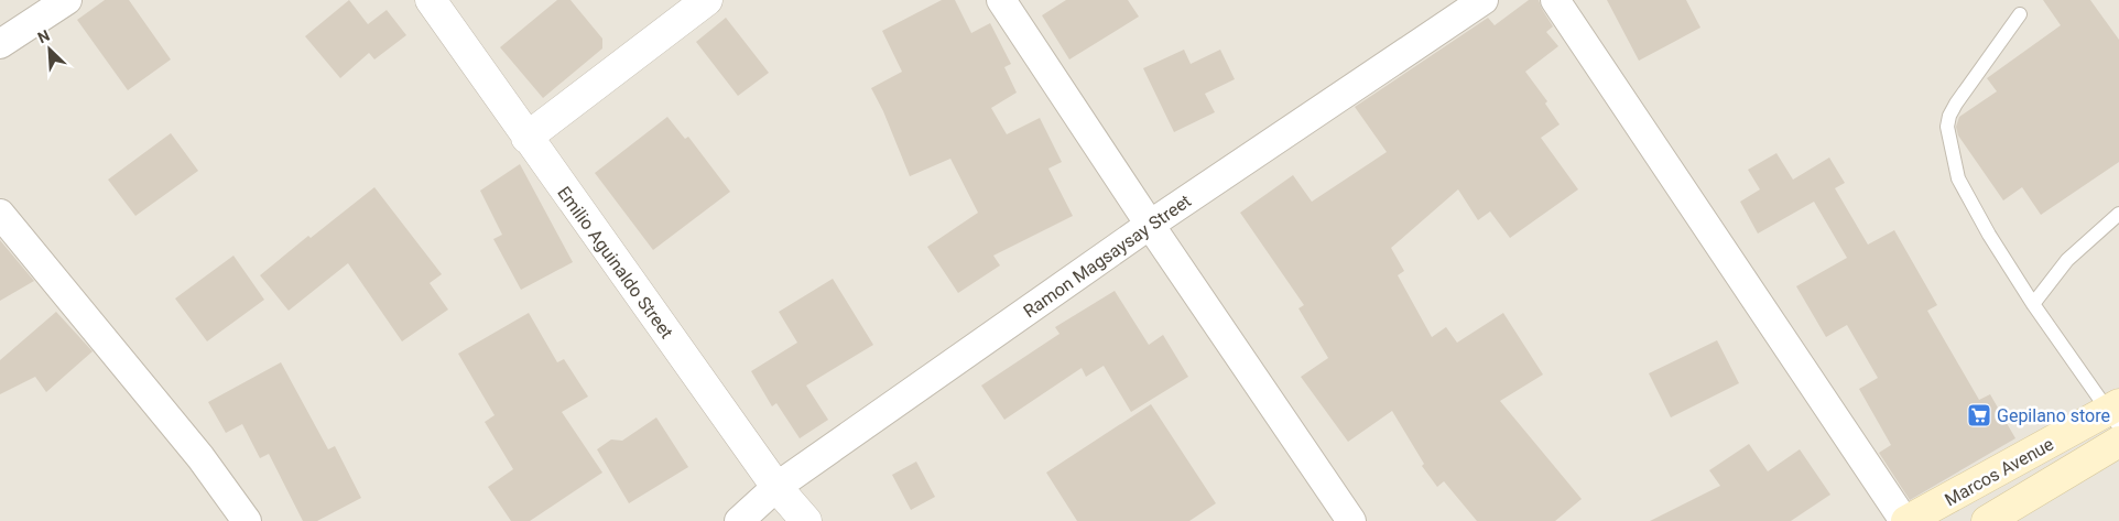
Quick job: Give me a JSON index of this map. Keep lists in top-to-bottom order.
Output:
{
  "streets": {
    "main road": ["Marcos Avenue"],
    "street": ["Ramon Magsaysay Street", "Emilio Aguinaldo Street"]
  },
  "crossings": [
    ["Ramon Magsaysay Street", "Emilio Aguinaldo Street"]
  ],
  "places": {
    "supermarket": ["Gepilano store"]
  },
  "north": "top left"
}
